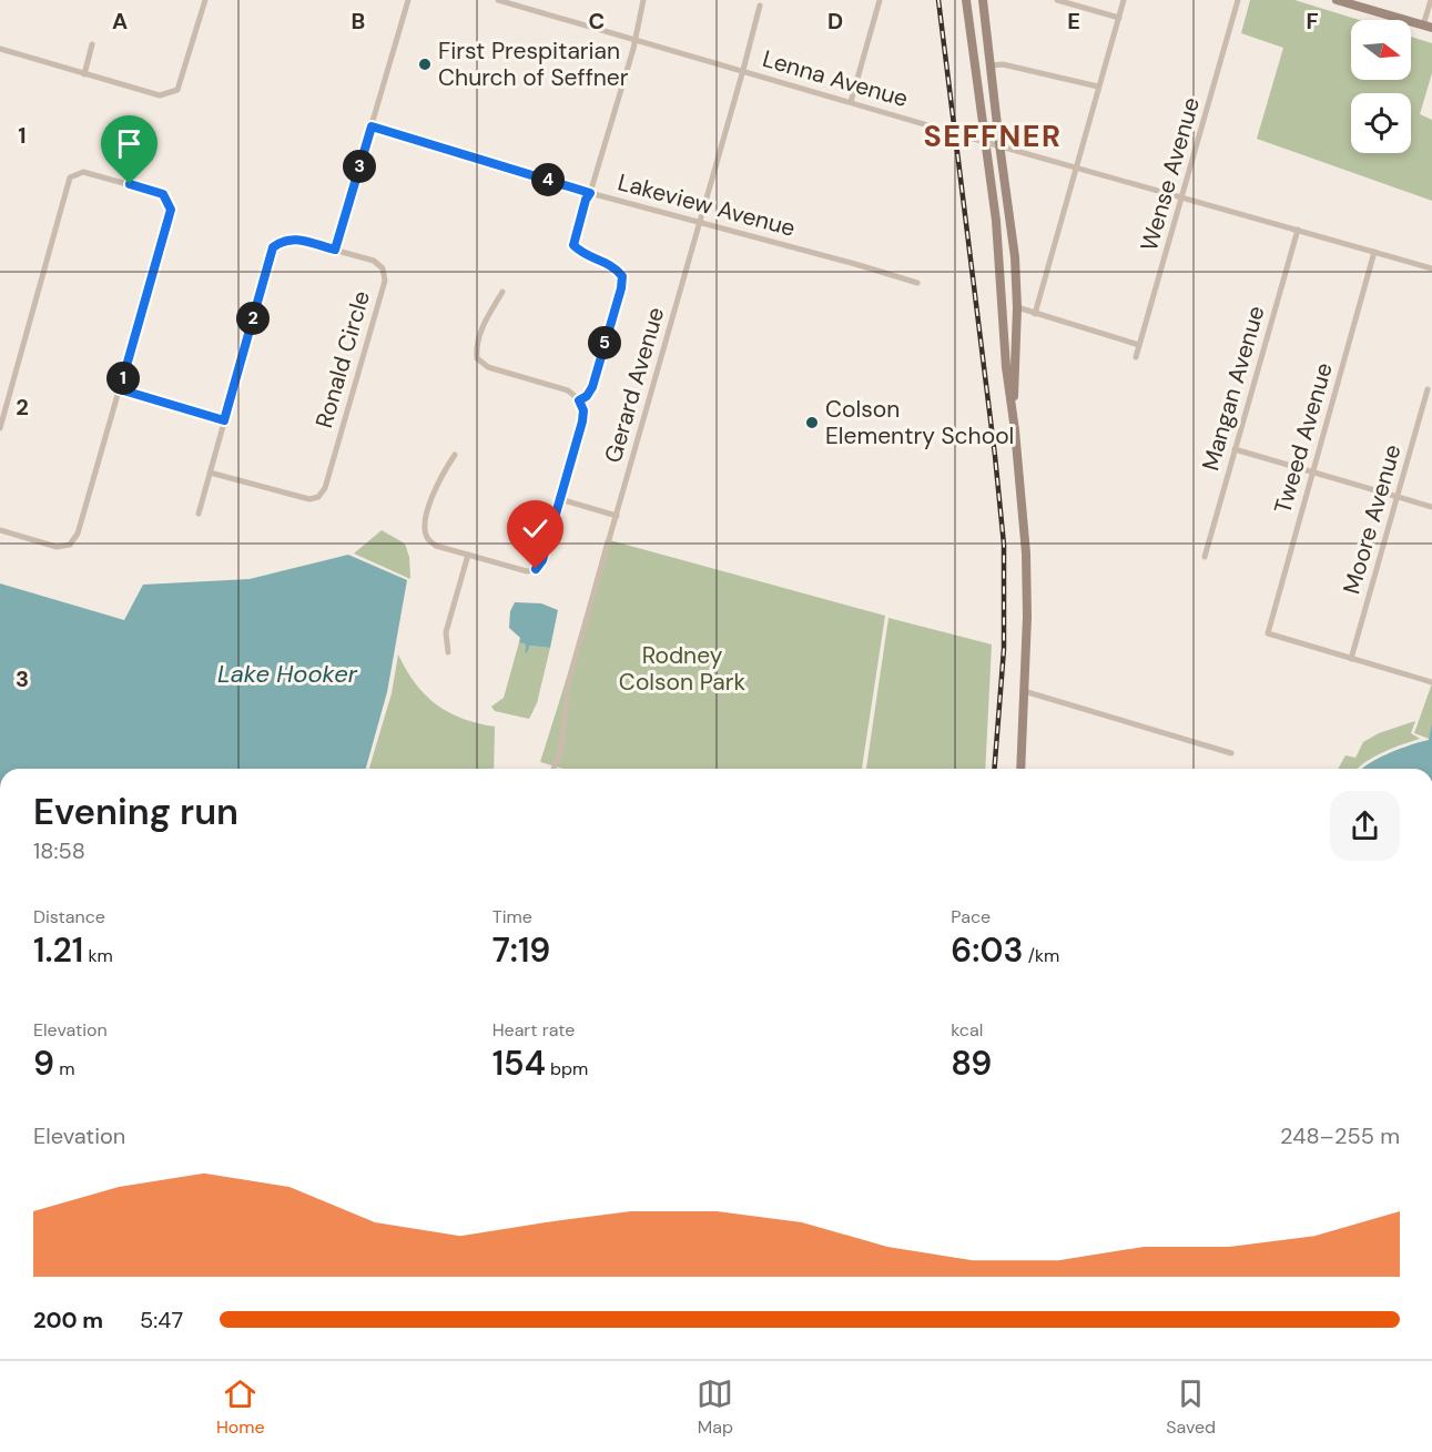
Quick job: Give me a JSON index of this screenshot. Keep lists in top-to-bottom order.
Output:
{
  "streets": {
    "street": [
      "Lenna Avenue",
      "Wense Avenue",
      "Lakeview Avenue",
      "Ronald Circle",
      "Gerard Avenue",
      "Mangan Avenue",
      "Tweed Avenue",
      "Moore Avenue"
    ]
  },
  "crossings": [
    ["Lenna Avenue", "Wense Avenue"],
    ["Lenna Avenue", "Gerard Avenue"],
    ["Lenna Avenue", "Mangan Avenue"],
    ["Lenna Avenue", "Tweed Avenue"],
    ["Lakeview Avenue", "Gerard Avenue"],
    ["Tweed Avenue", "Moore Avenue"]
  ],
  "districts": ["SEFFNER"],
  "water": ["Lake Hooker"],
  "parks": ["Rodney Colson Park"],
  "places": ["First Prespitarian Church of Seffner", "Colson Elementry School"],
  "north": "right",
  "page": {
    "pins": [
      "3",
      "4",
      "2",
      "5",
      "1"
    ],
    "heading": ["Evening run", "18:58"],
    "stats": [
      ["Distance", "1.21 km"],
      ["Time", "7:19"],
      ["Pace", "6:03 /km"],
      ["Elevation", "9 m"],
      ["Heart rate", "154 bpm"],
      ["kcal", "89"]
    ],
    "chart": ["Elevation", "248–255 m"],
    "list": [
      {
        "name": "200 m",
        "note": "5:47"
      }
    ],
    "tabs": ["Home", "Map", "Saved"]
  },
  "grid": {
    "columns": [
      "A",
      "B",
      "C",
      "D",
      "E",
      "F"
    ],
    "rows": ["1", "2", "3"]
  }
}
